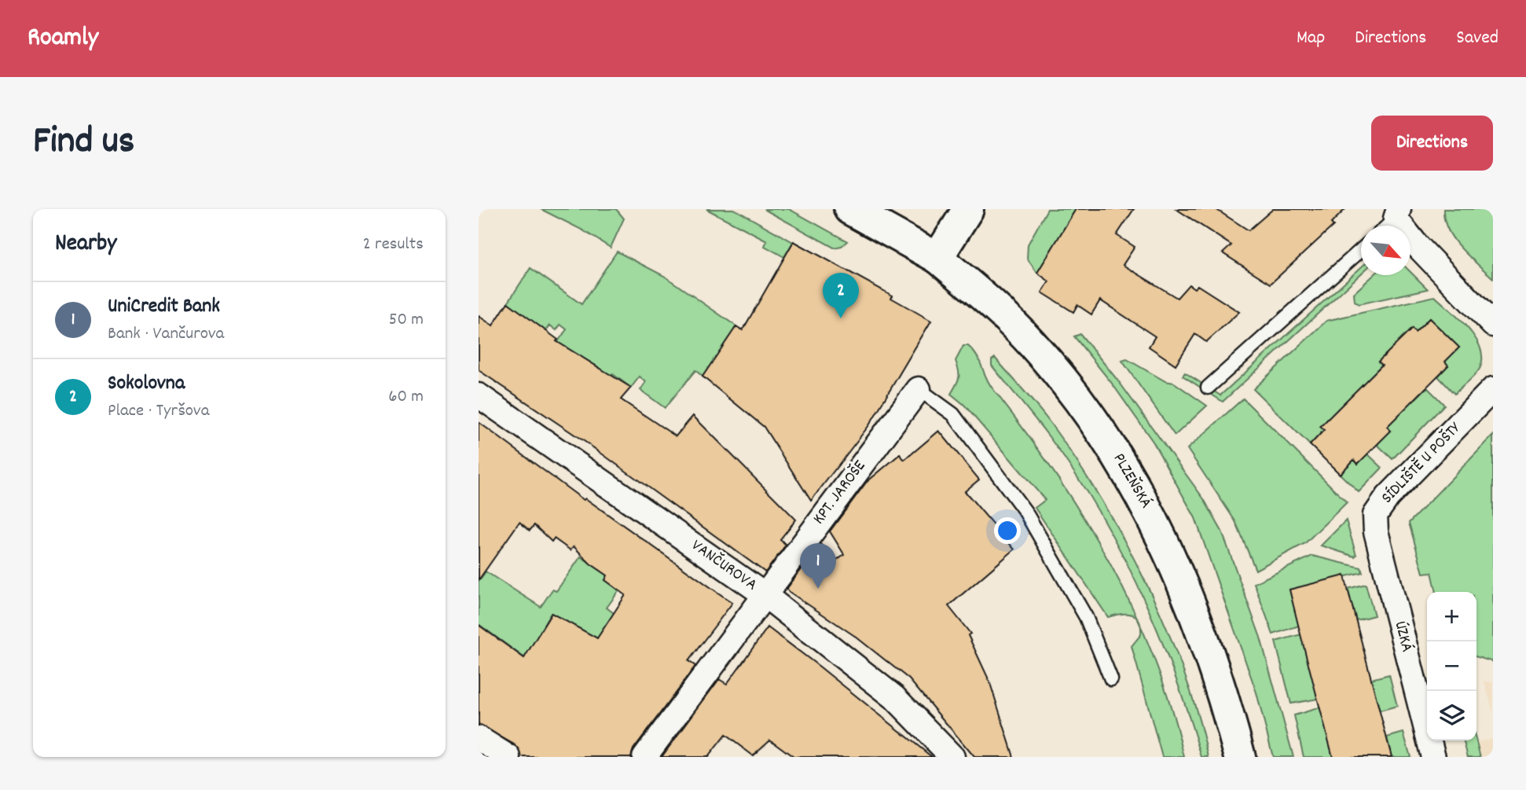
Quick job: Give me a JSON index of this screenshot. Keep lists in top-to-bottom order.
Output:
{
  "streets": {
    "main road": ["PLZEŇSKÁ"],
    "street": [
      "SÍDLIŠTĚ U POŠTY",
      "KPT. JAROŠE",
      "VANČUROVA",
      "ÚZKÁ"
    ]
  },
  "crossings": [
    ["SÍDLIŠTĚ U POŠTY", "ÚZKÁ"],
    ["KPT. JAROŠE", "VANČUROVA"]
  ],
  "north": "bottom right",
  "page": {
    "header": "Roamly",
    "nav": ["Map", "Directions", "Saved"],
    "title": "Find us",
    "buttons": "Directions",
    "heading": ["Nearby", "2 results"],
    "pins": ["2", "1"],
    "list": [
      {
        "mark": "1",
        "name": "UniCredit Bank",
        "note": "Bank · Vančurova",
        "value": "50 m"
      },
      {
        "mark": "2",
        "name": "Sokolovna",
        "note": "Place · Tyršova",
        "value": "60 m"
      }
    ],
    "map_buttons": ["+", "−"]
  }
}
